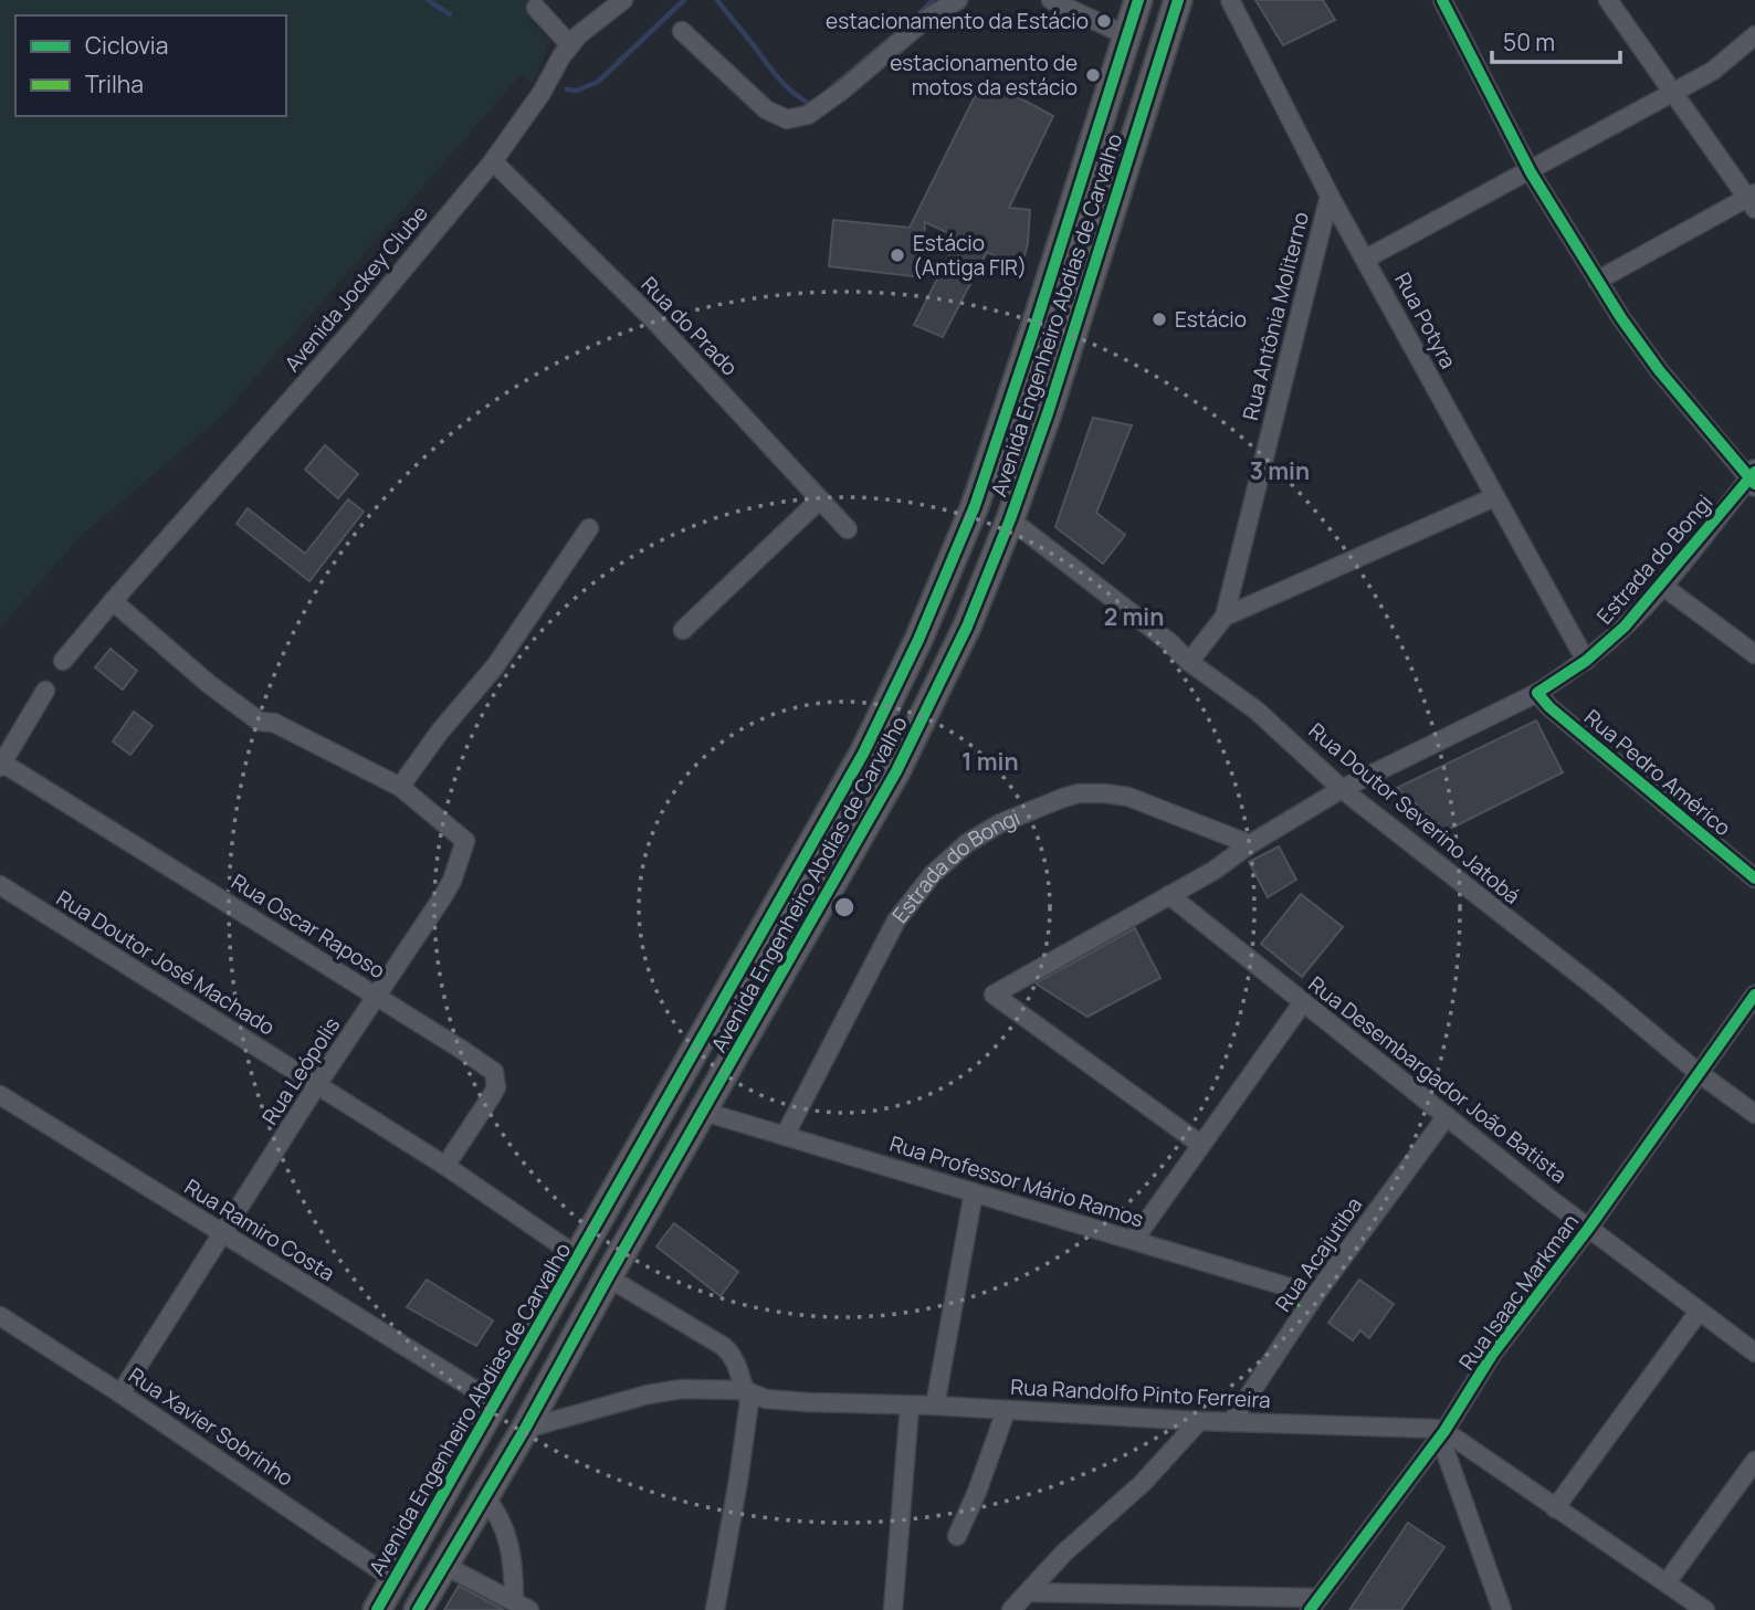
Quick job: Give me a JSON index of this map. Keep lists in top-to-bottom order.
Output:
{
  "streets": {
    "highway": ["Avenida Engenheiro Abdias de Carvalho"],
    "street": [
      "Avenida Jockey Clube",
      "Rua Antônia Moliterno",
      "Rua Potyra",
      "Rua do Prado",
      "Estrada do Bongi",
      "Rua Pedro Américo",
      "Rua Doutor Severino Jatobá",
      "Rua Oscar Raposo",
      "Rua Doutor José Machado",
      "Rua Leópolis",
      "Rua Desembargador João Batista",
      "Rua Professor Mário Ramos",
      "Rua Ramiro Costa",
      "Rua Acajutiba",
      "Rua Isaac Markman",
      "Rua Randolfo Pinto Ferreira",
      "Rua Xavier Sobrinho"
    ]
  },
  "crossings": [
    ["Avenida Jockey Clube", "Rua do Prado"],
    ["Avenida Engenheiro Abdias de Carvalho", "Rua Doutor Severino Jatobá"],
    ["Avenida Engenheiro Abdias de Carvalho", "Rua Doutor José Machado"],
    ["Avenida Engenheiro Abdias de Carvalho", "Rua Professor Mário Ramos"],
    ["Avenida Engenheiro Abdias de Carvalho", "Rua Ramiro Costa"],
    ["Avenida Engenheiro Abdias de Carvalho", "Rua Randolfo Pinto Ferreira"],
    ["Avenida Engenheiro Abdias de Carvalho", "Rua Xavier Sobrinho"],
    ["Rua Antônia Moliterno", "Rua Potyra"],
    ["Rua Antônia Moliterno", "Rua Doutor Severino Jatobá"],
    ["Rua Potyra", "Estrada do Bongi"],
    ["Estrada do Bongi", "Rua Pedro Américo"],
    ["Estrada do Bongi", "Rua Doutor Severino Jatobá"],
    ["Estrada do Bongi", "Rua Desembargador João Batista"],
    ["Estrada do Bongi", "Rua Professor Mário Ramos"],
    ["Rua Doutor Severino Jatobá", "Rua Isaac Markman"],
    ["Rua Oscar Raposo", "Rua Doutor José Machado"],
    ["Rua Oscar Raposo", "Rua Leópolis"],
    ["Rua Doutor José Machado", "Rua Leópolis"],
    ["Rua Leópolis", "Rua Ramiro Costa"],
    ["Rua Leópolis", "Rua Xavier Sobrinho"],
    ["Rua Desembargador João Batista", "Rua Acajutiba"],
    ["Rua Desembargador João Batista", "Rua Isaac Markman"],
    ["Rua Professor Mário Ramos", "Rua Acajutiba"],
    ["Rua Acajutiba", "Rua Randolfo Pinto Ferreira"],
    ["Rua Isaac Markman", "Rua Randolfo Pinto Ferreira"]
  ],
  "places": [
    "estacionamento da Estácio",
    "estacionamento de motos da estácio",
    "Estácio (Antiga FIR)",
    "Estácio"
  ],
  "legend": ["Ciclovia", "Trilha"],
  "scale_bar": "50 m",
  "rings": ["3 min", "2 min", "1 min"]
}
